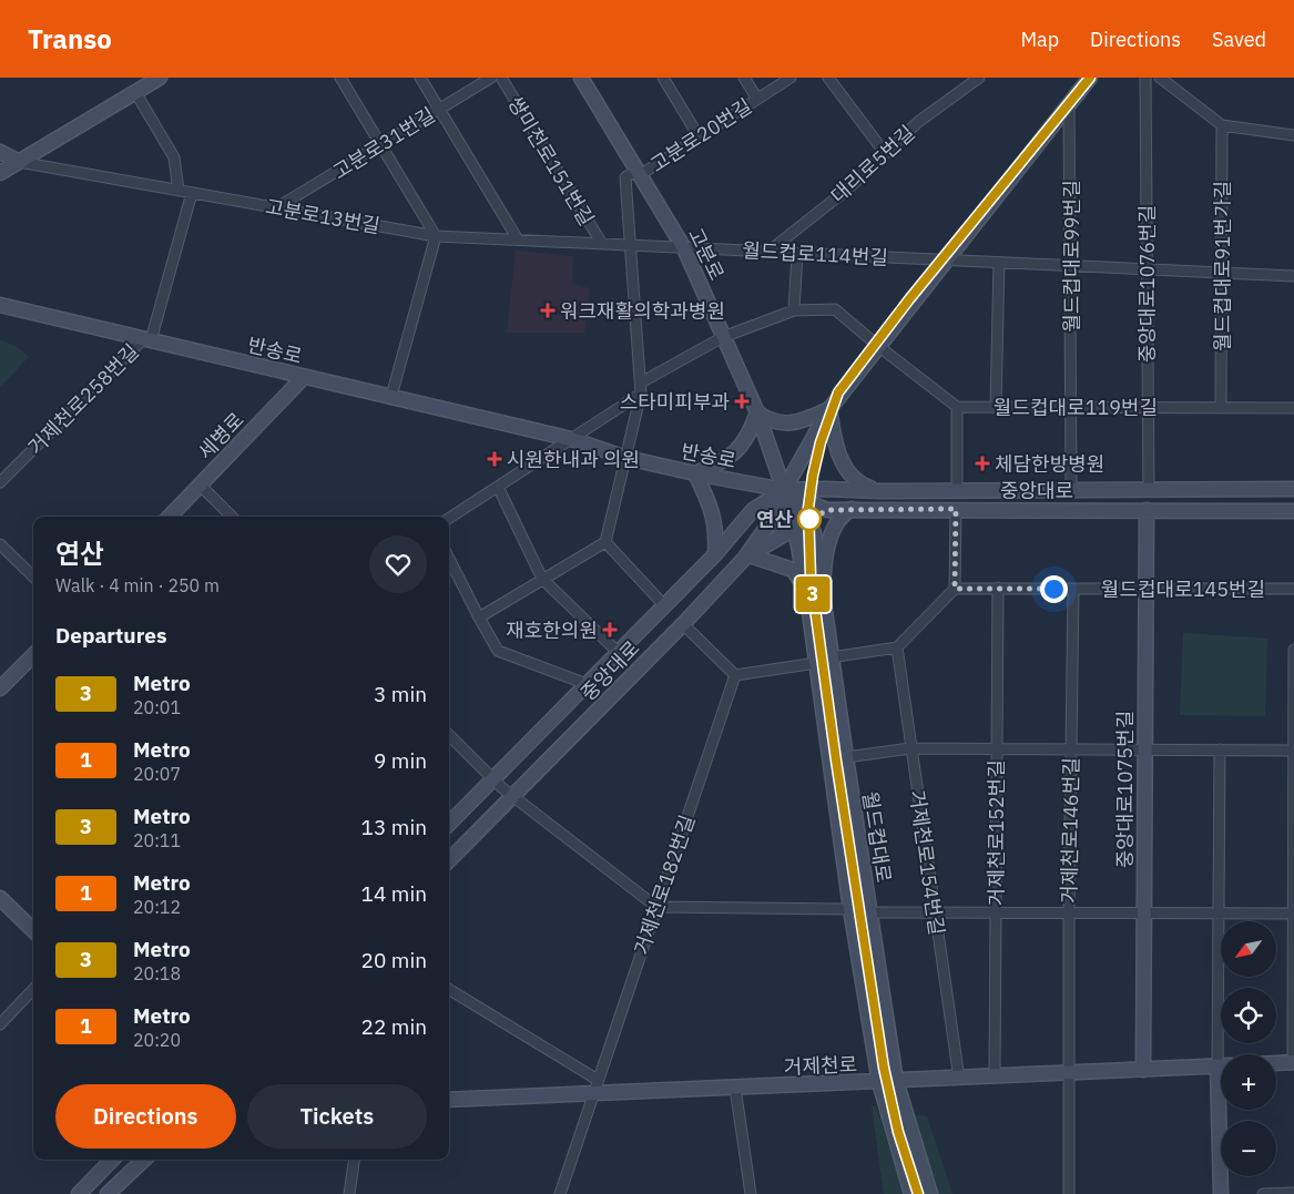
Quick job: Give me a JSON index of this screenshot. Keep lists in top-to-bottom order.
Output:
{
  "streets": {
    "main road": [
      "고분로",
      "반송로",
      "세병로",
      "중앙대로",
      "중앙대로1075번길",
      "월드컵대로",
      "거제천로"
    ],
    "street": [
      "고분로20번길",
      "고분로31번길",
      "쌍미천로151번길",
      "대리로5번길",
      "고분로13번길",
      "월드컵로114번길",
      "월드컵대로99번길",
      "월드컵대로91번가길",
      "중앙대로1076번길",
      "거제천로258번길",
      "월드컵대로119번길",
      "월드컵대로145번길",
      "거제천로146번길",
      "거제천로152번길",
      "거제천로154번길",
      "거제천로182번길"
    ]
  },
  "crossings": [
    ["고분로20번길", "고분로"],
    ["고분로31번길", "고분로13번길"],
    ["쌍미천로151번길", "고분로13번길"],
    ["대리로5번길", "월드컵로114번길"],
    ["고분로13번길", "고분로"],
    ["고분로13번길", "월드컵로114번길"],
    ["고분로", "월드컵로114번길"],
    ["고분로", "반송로"],
    ["고분로", "중앙대로"],
    ["고분로", "월드컵대로"],
    ["월드컵로114번길", "월드컵대로99번길"],
    ["월드컵로114번길", "월드컵대로91번가길"],
    ["월드컵로114번길", "중앙대로1076번길"],
    ["월드컵대로99번길", "월드컵대로119번길"],
    ["월드컵대로99번길", "중앙대로"],
    ["월드컵대로91번가길", "월드컵대로119번길"],
    ["중앙대로1076번길", "월드컵대로119번길"],
    ["중앙대로1076번길", "중앙대로"],
    ["반송로", "거제천로258번길"],
    ["반송로", "세병로"],
    ["반송로", "중앙대로"],
    ["반송로", "월드컵대로"],
    ["월드컵대로119번길", "중앙대로"],
    ["중앙대로", "중앙대로1075번길"],
    ["중앙대로", "월드컵대로"],
    ["월드컵대로145번길", "중앙대로1075번길"],
    ["월드컵대로145번길", "거제천로146번길"],
    ["월드컵대로145번길", "거제천로152번길"],
    ["중앙대로1075번길", "거제천로"],
    ["거제천로146번길", "거제천로"],
    ["거제천로152번길", "거제천로"],
    ["월드컵대로", "거제천로"],
    ["거제천로154번길", "거제천로"],
    ["거제천로182번길", "거제천로"]
  ],
  "places": {
    "health": [
      "워크재활의학과병원",
      "스타미피부과",
      "시원한내과 의원",
      "체담한방병원",
      "재호한의원"
    ],
    "other": ["연산"]
  },
  "lines": ["metro line 3"],
  "north": "bottom left",
  "page": {
    "header": "Transo",
    "nav": ["Map", "Directions", "Saved"],
    "on_map": "3",
    "heading": [
      ["연산", "Walk · 4 min · 250 m"],
      "Departures"
    ],
    "list": [
      {
        "mark": "3",
        "name": "Metro",
        "note": "20:01",
        "value": "3 min"
      },
      {
        "mark": "1",
        "name": "Metro",
        "note": "20:07",
        "value": "9 min"
      },
      {
        "mark": "3",
        "name": "Metro",
        "note": "20:11",
        "value": "13 min"
      },
      {
        "mark": "1",
        "name": "Metro",
        "note": "20:12",
        "value": "14 min"
      },
      {
        "mark": "3",
        "name": "Metro",
        "note": "20:18",
        "value": "20 min"
      },
      {
        "mark": "1",
        "name": "Metro",
        "note": "20:20",
        "value": "22 min"
      }
    ],
    "map_buttons": ["+", "−"],
    "buttons": ["Directions", "Tickets"]
  }
}
